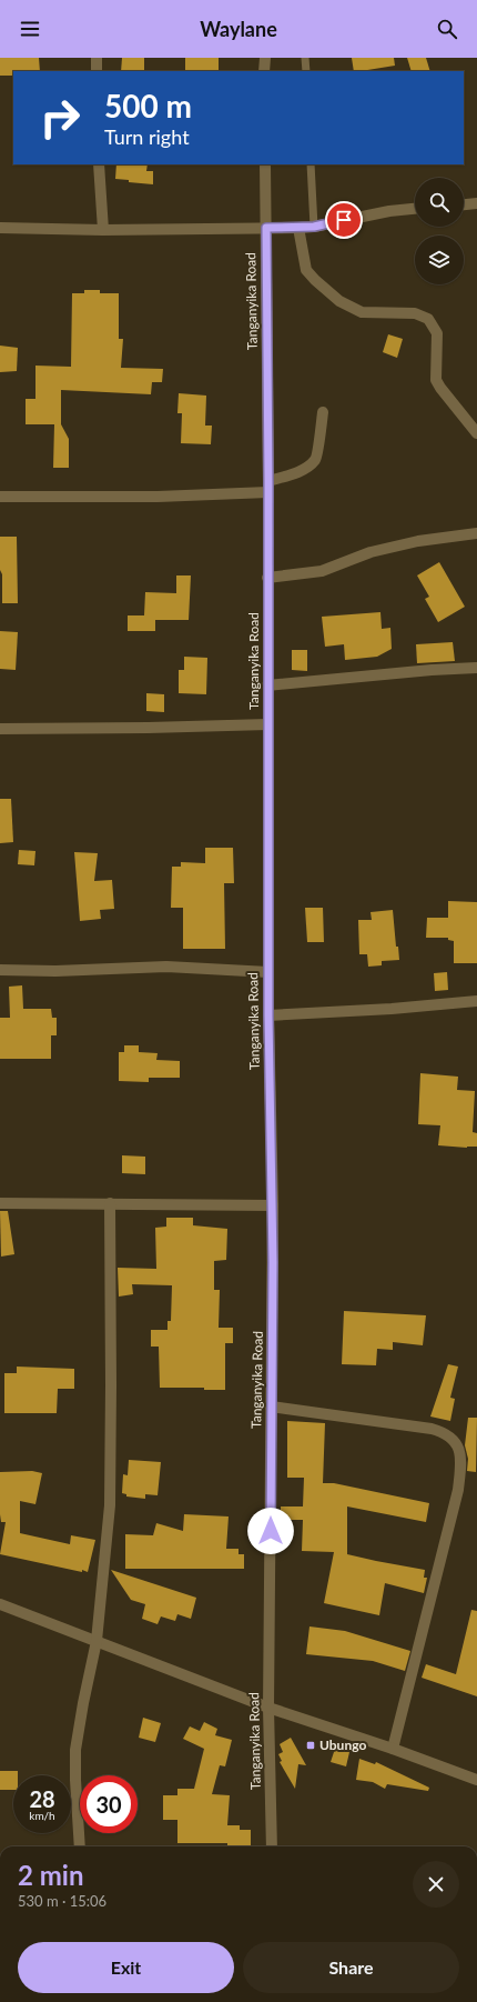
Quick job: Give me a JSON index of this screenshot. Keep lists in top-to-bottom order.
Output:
{
  "streets": {
    "street": ["Tanganyika Road"]
  },
  "places": {
    "transit": ["Ubungo"]
  },
  "page": {
    "header": "Waylane",
    "turn": ["500 m", "Turn right"],
    "speed": "28 km/h",
    "limit": "30",
    "heading": ["2 min", "530 m · 15:06"],
    "buttons": ["Exit", "Share"]
  }
}
